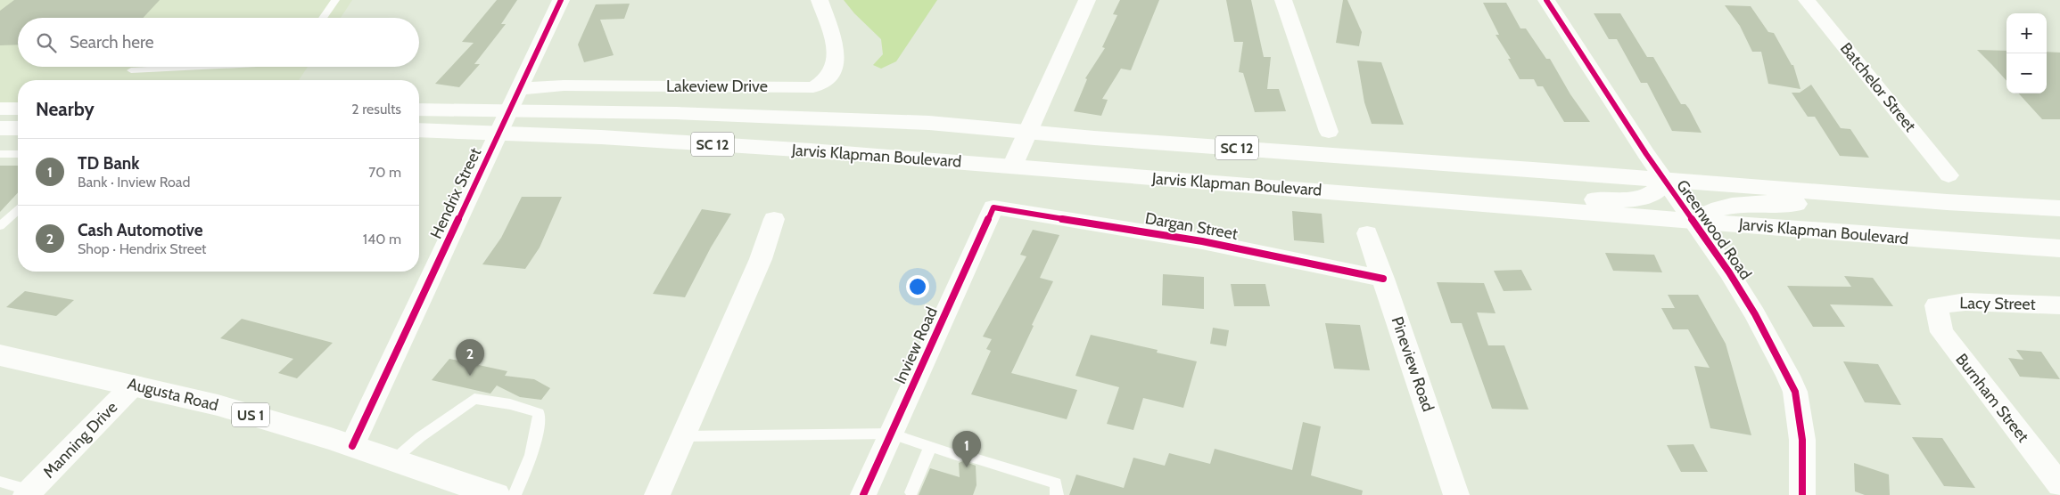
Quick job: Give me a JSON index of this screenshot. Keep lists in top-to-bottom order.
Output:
{
  "streets": {
    "main road": [
      "SC 12",
      "Jarvis Klapman Boulevard",
      "Augusta Road",
      "US 1"
    ],
    "street": [
      "Lakeview Drive",
      "Batchelor Street",
      "Hendrix Street",
      "Dargan Street",
      "Greenwood Road",
      "Lacy Street",
      "Inview Road",
      "Pineview Road",
      "Burnham Street",
      "Manning Drive"
    ]
  },
  "crossings": [
    ["Lakeview Drive", "Hendrix Street"],
    ["Jarvis Klapman Boulevard", "Hendrix Street"],
    ["Jarvis Klapman Boulevard", "Greenwood Road"],
    ["Hendrix Street", "Augusta Road"],
    ["Dargan Street", "Inview Road"],
    ["Dargan Street", "Pineview Road"],
    ["Lacy Street", "Burnham Street"],
    ["Augusta Road", "Manning Drive"]
  ],
  "page": {
    "map_buttons": ["+", "−"],
    "search": "Search here",
    "heading": ["Nearby", "2 results"],
    "list": [
      {
        "mark": "1",
        "name": "TD Bank",
        "note": "Bank · Inview Road",
        "value": "70 m"
      },
      {
        "mark": "2",
        "name": "Cash Automotive",
        "note": "Shop · Hendrix Street",
        "value": "140 m"
      }
    ],
    "pins": ["2", "1"]
  }
}
